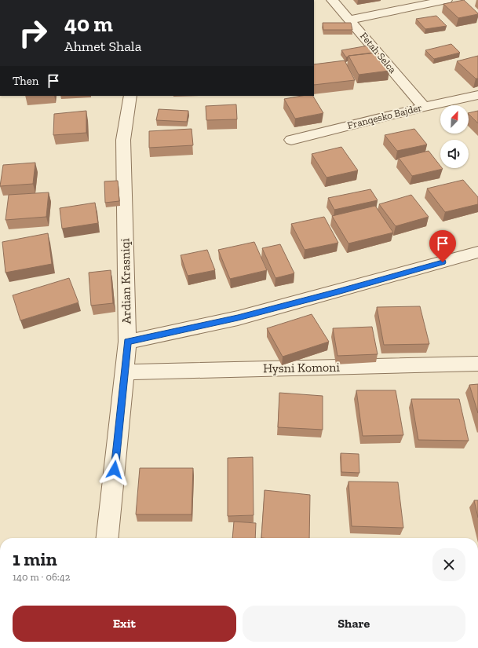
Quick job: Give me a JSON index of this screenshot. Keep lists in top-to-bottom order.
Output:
{
  "streets": {
    "street": [
      "Fetah Selca",
      "Franqesko Bajder",
      "Ardian Krasniqi",
      "Hysni Komoni"
    ]
  },
  "crossings": [
    ["Fetah Selca", "Franqesko Bajder"],
    ["Ardian Krasniqi", "Hysni Komoni"]
  ],
  "north": "top right",
  "page": {
    "turn": ["40 m", "Ahmet Shala"],
    "then": "Then",
    "heading": ["1 min", "140 m · 06:42"],
    "buttons": ["Exit", "Share"]
  }
}
